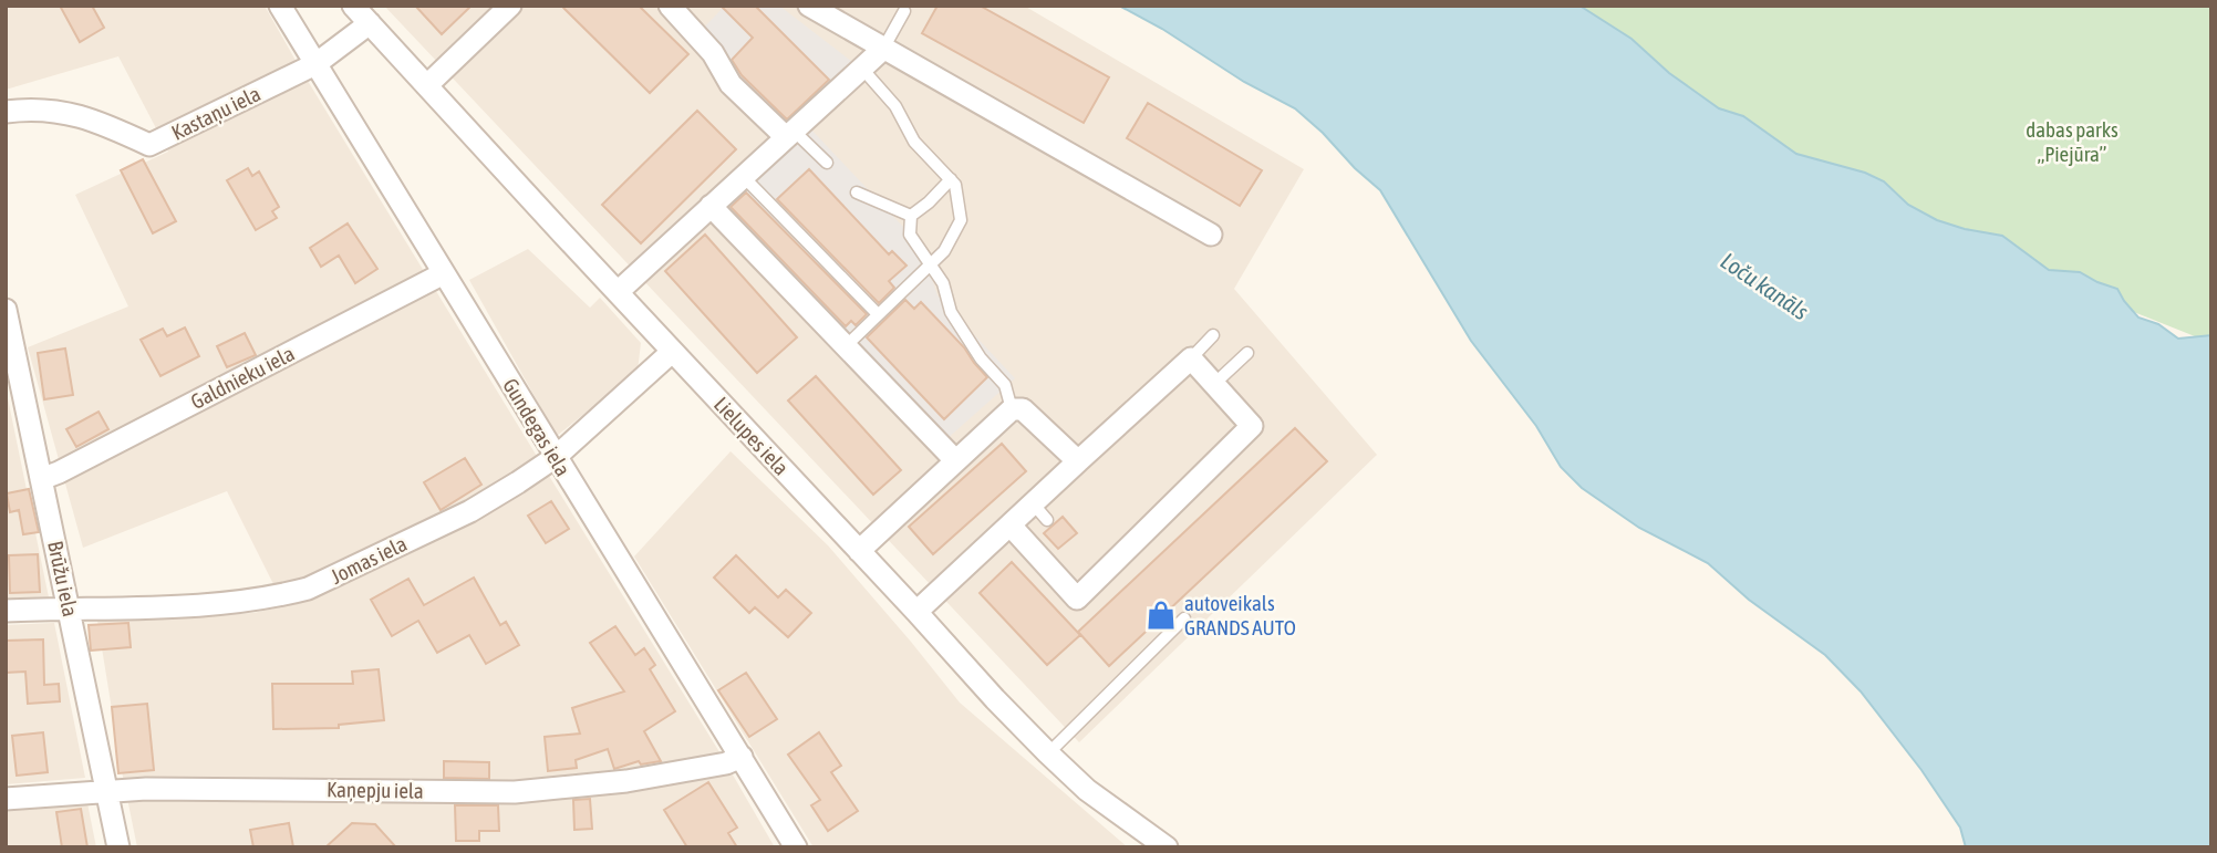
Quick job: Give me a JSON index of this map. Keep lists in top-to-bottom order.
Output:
{
  "streets": {
    "street": [
      "Kastaņu iela",
      "Galdnieku iela",
      "Gundegas iela",
      "Lielupes iela",
      "Jomas iela",
      "Brūžu iela",
      "Kaņepju iela"
    ]
  },
  "crossings": [
    ["Kastaņu iela", "Gundegas iela"],
    ["Kastaņu iela", "Lielupes iela"],
    ["Galdnieku iela", "Gundegas iela"],
    ["Galdnieku iela", "Brūžu iela"],
    ["Gundegas iela", "Jomas iela"],
    ["Gundegas iela", "Kaņepju iela"],
    ["Lielupes iela", "Jomas iela"],
    ["Jomas iela", "Brūžu iela"],
    ["Brūžu iela", "Kaņepju iela"]
  ],
  "water": ["Loču kanāls"],
  "parks": ["dabas parks „Piejūra”"],
  "places": {
    "shop": ["autoveikals GRANDS AUTO"]
  }
}
